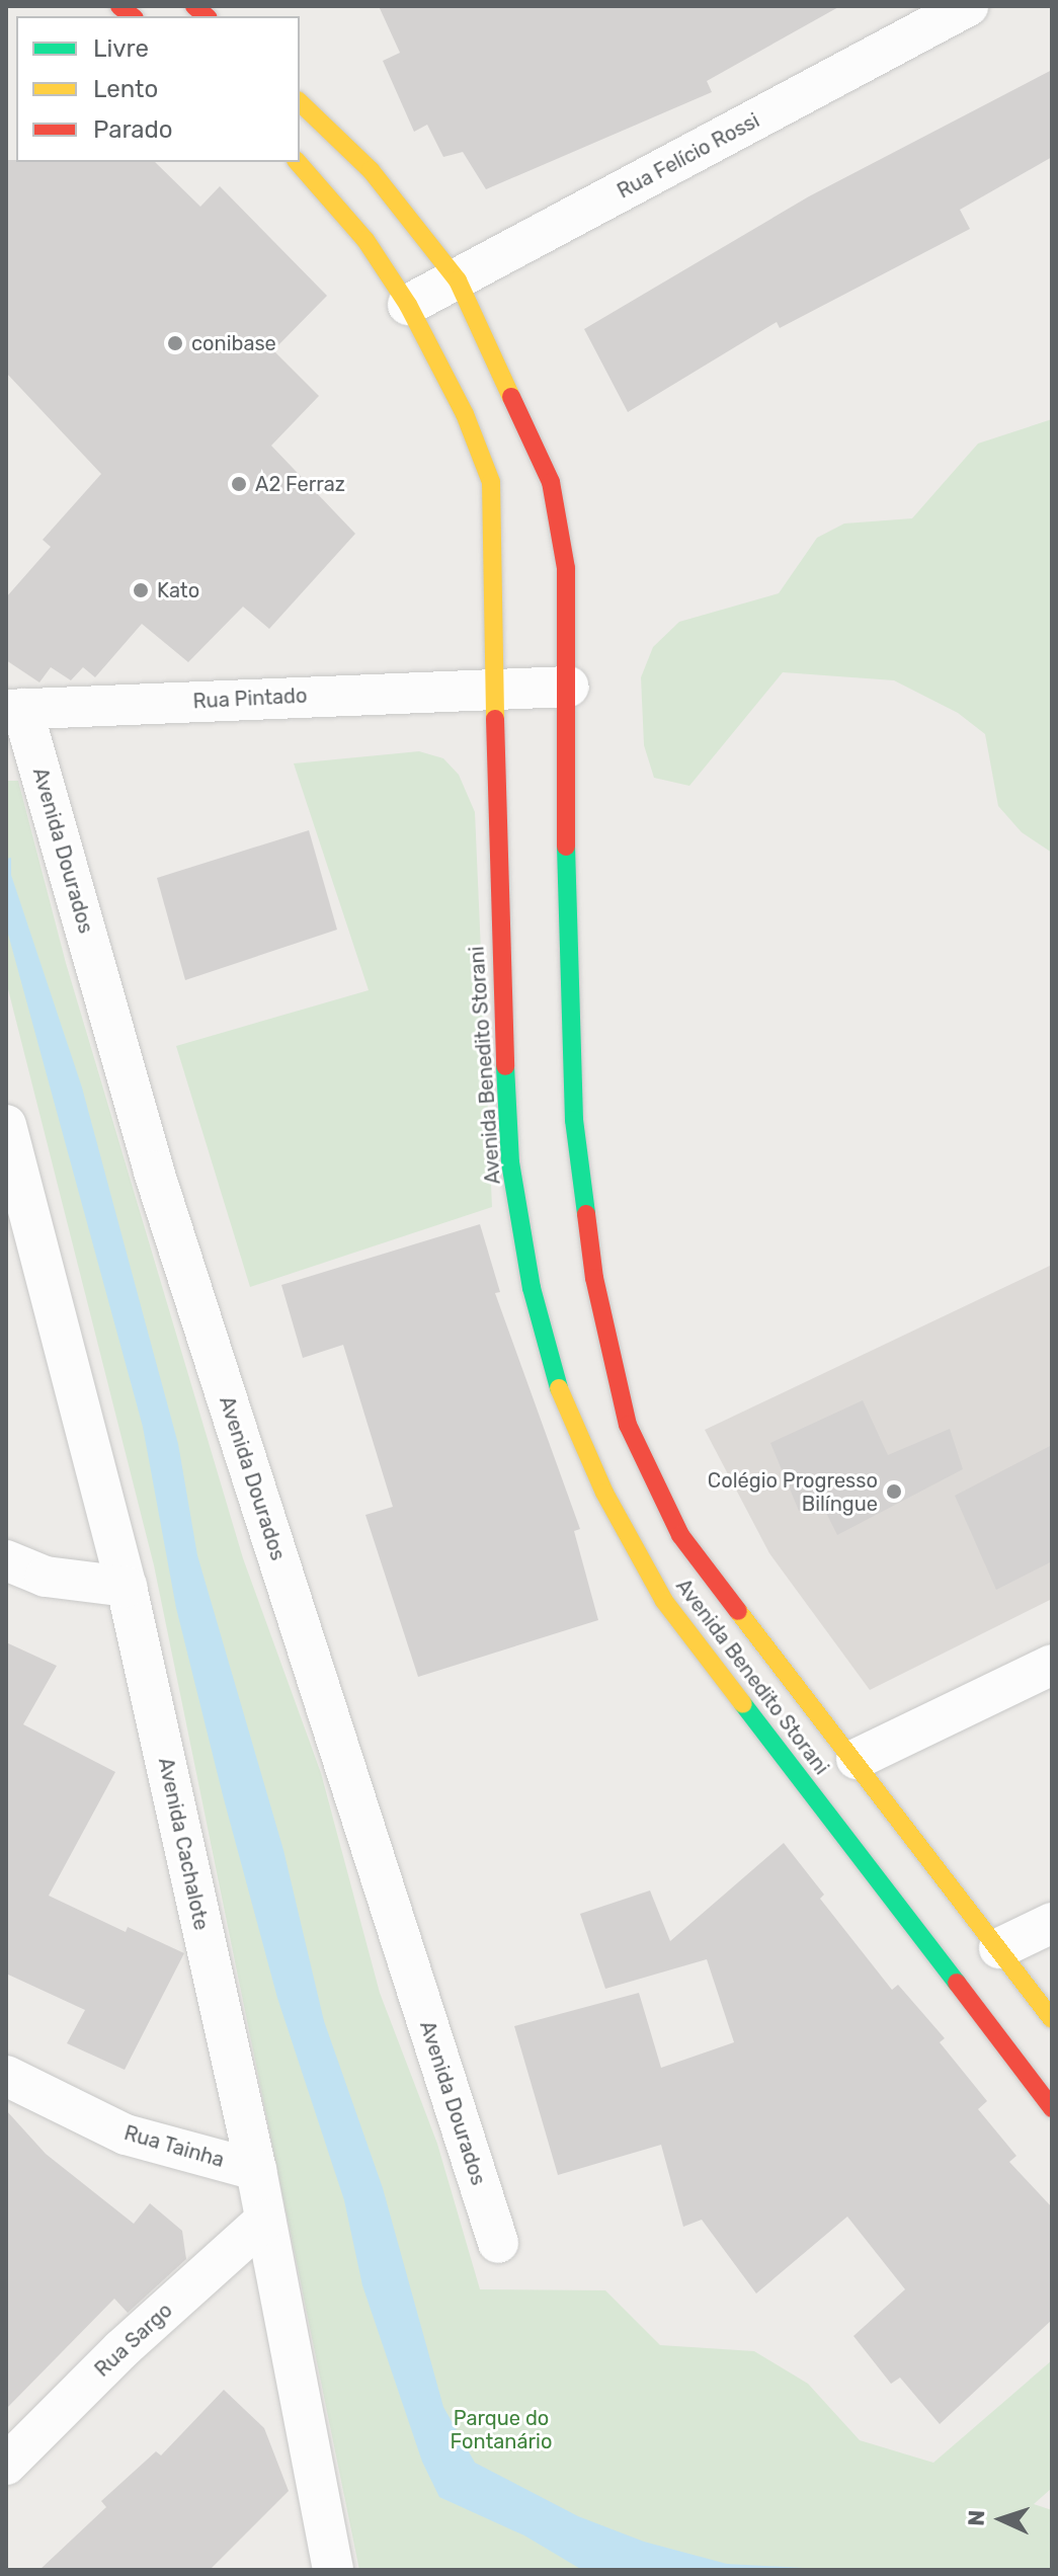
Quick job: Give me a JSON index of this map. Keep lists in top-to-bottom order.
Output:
{
  "streets": {
    "main road": ["Avenida Benedito Storani"],
    "street": [
      "Rua Felício Rossi",
      "Rua Pintado",
      "Avenida Dourados",
      "Avenida Cachalote",
      "Rua Tainha",
      "Rua Sargo"
    ]
  },
  "crossings": [
    ["Rua Felício Rossi", "Avenida Benedito Storani"],
    ["Rua Pintado", "Avenida Dourados"],
    ["Rua Pintado", "Avenida Benedito Storani"],
    ["Avenida Cachalote", "Rua Tainha"],
    ["Avenida Cachalote", "Rua Sargo"]
  ],
  "parks": ["Parque do Fontanário"],
  "places": [
    "conibase",
    "A2 Ferraz",
    "Kato",
    "Colégio Progresso Bilíngue"
  ],
  "legend": ["Livre", "Lento", "Parado"],
  "north": "left"
}
